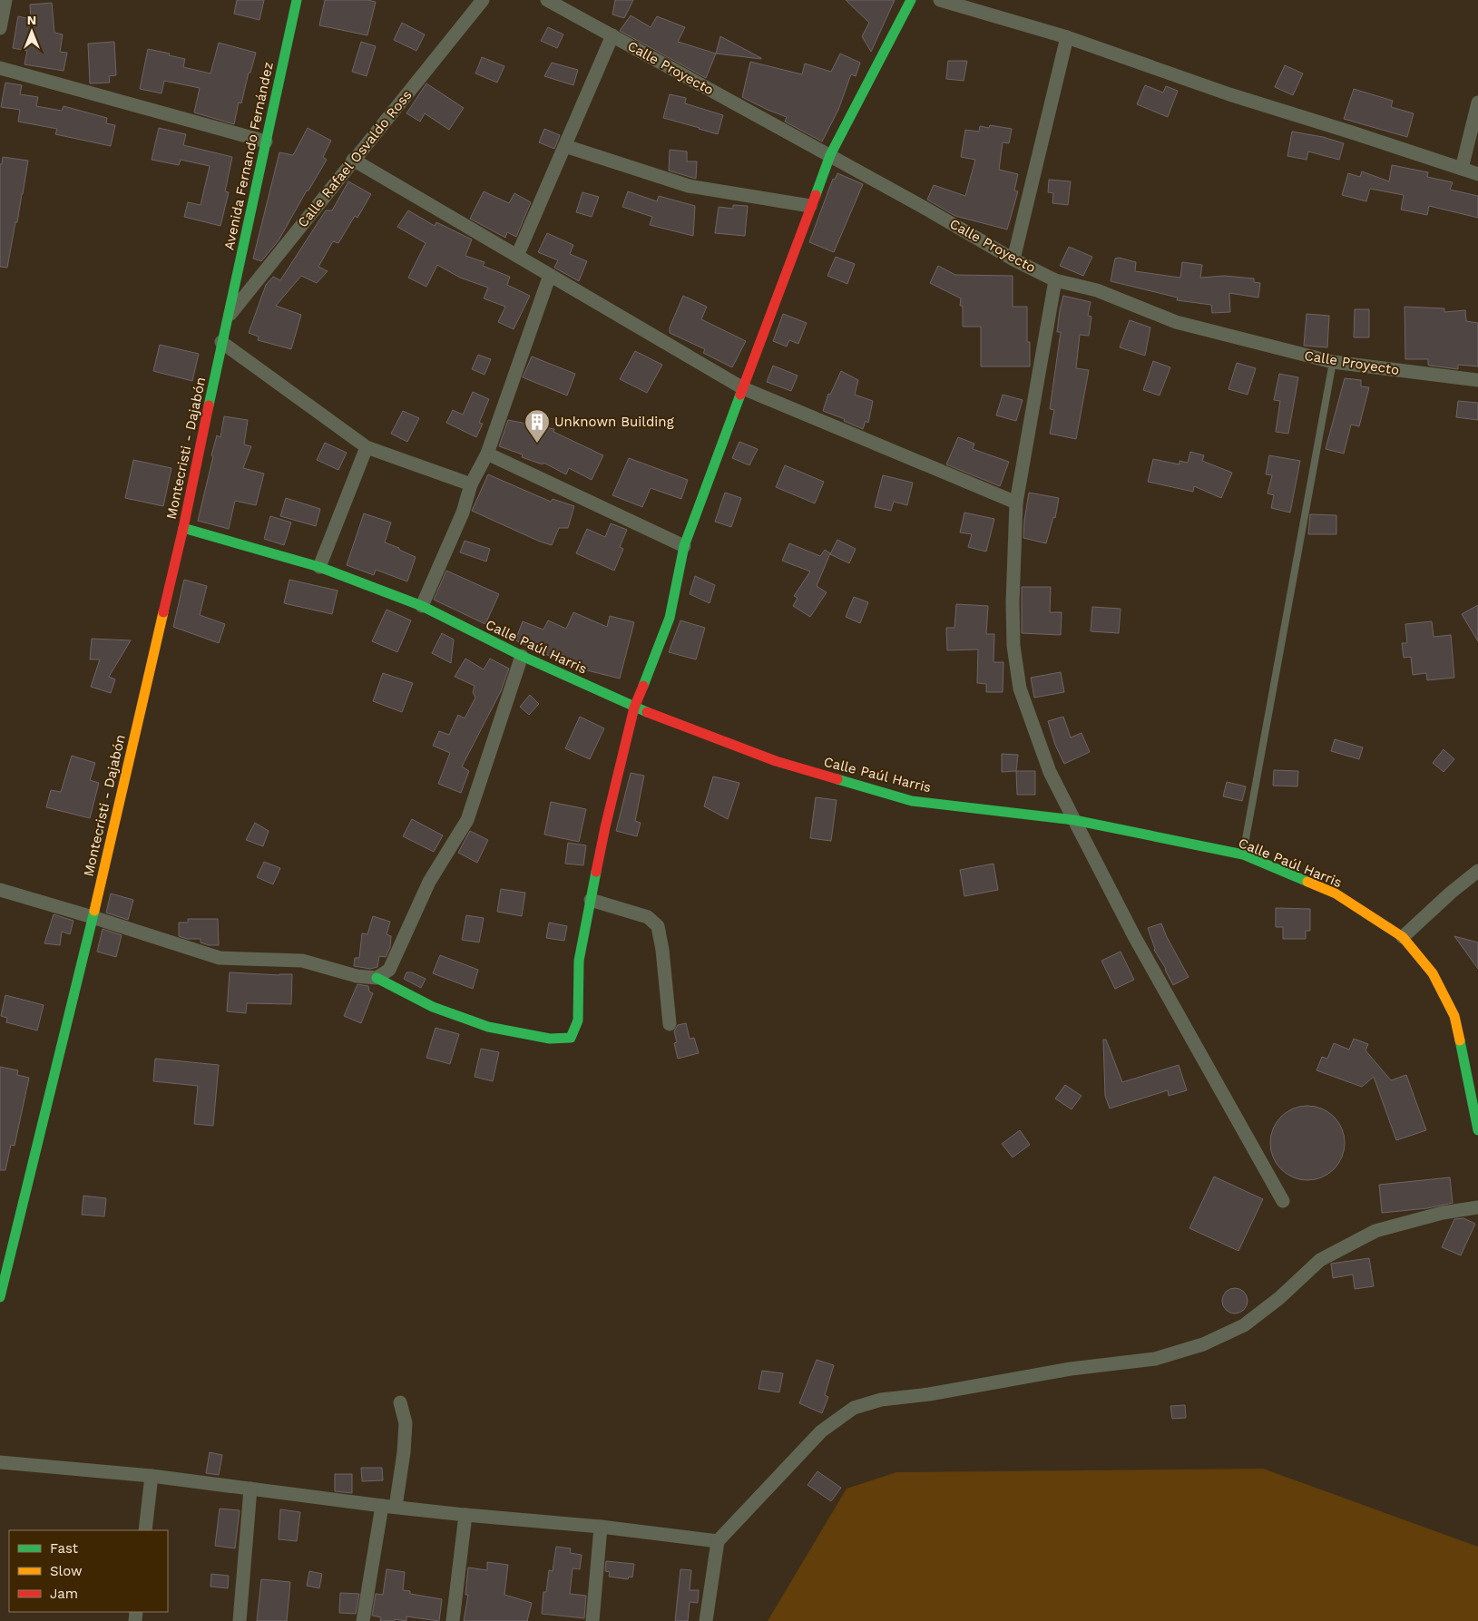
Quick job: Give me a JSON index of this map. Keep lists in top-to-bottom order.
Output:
{
  "streets": {
    "street": [
      "Calle Proyecto",
      "Avenida Fernando Fernández",
      "Calle Rafael Osvaldo Ross",
      "Montecristi - Dajabón",
      "Calle Paúl Harris"
    ]
  },
  "crossings": [
    ["Avenida Fernando Fernández", "Calle Rafael Osvaldo Ross"],
    ["Avenida Fernando Fernández", "Montecristi - Dajabón"],
    ["Calle Rafael Osvaldo Ross", "Montecristi - Dajabón"],
    ["Montecristi - Dajabón", "Calle Paúl Harris"]
  ],
  "places": {
    "building": ["Unknown Building"]
  },
  "legend": ["Fast", "Slow", "Jam"],
  "north": "top"
}
